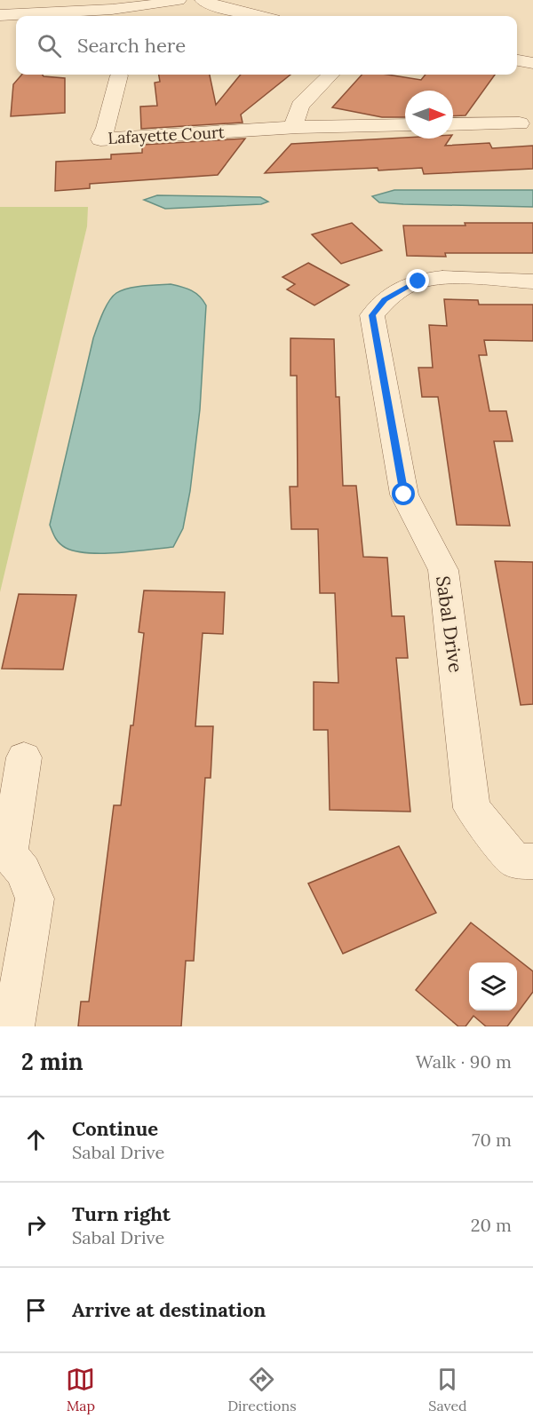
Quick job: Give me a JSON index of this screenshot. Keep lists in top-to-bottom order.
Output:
{
  "streets": {
    "street": ["Lafayette Court", "Sabal Drive"]
  },
  "north": "right",
  "page": {
    "search": "Search here",
    "heading": ["2 min", "Walk · 90 m"],
    "list": [
      ["Continue", "Sabal Drive", "70 m"],
      ["Turn right", "Sabal Drive", "20 m"],
      "Arrive at destination"
    ],
    "nav": ["Map", "Directions", "Saved"]
  }
}
